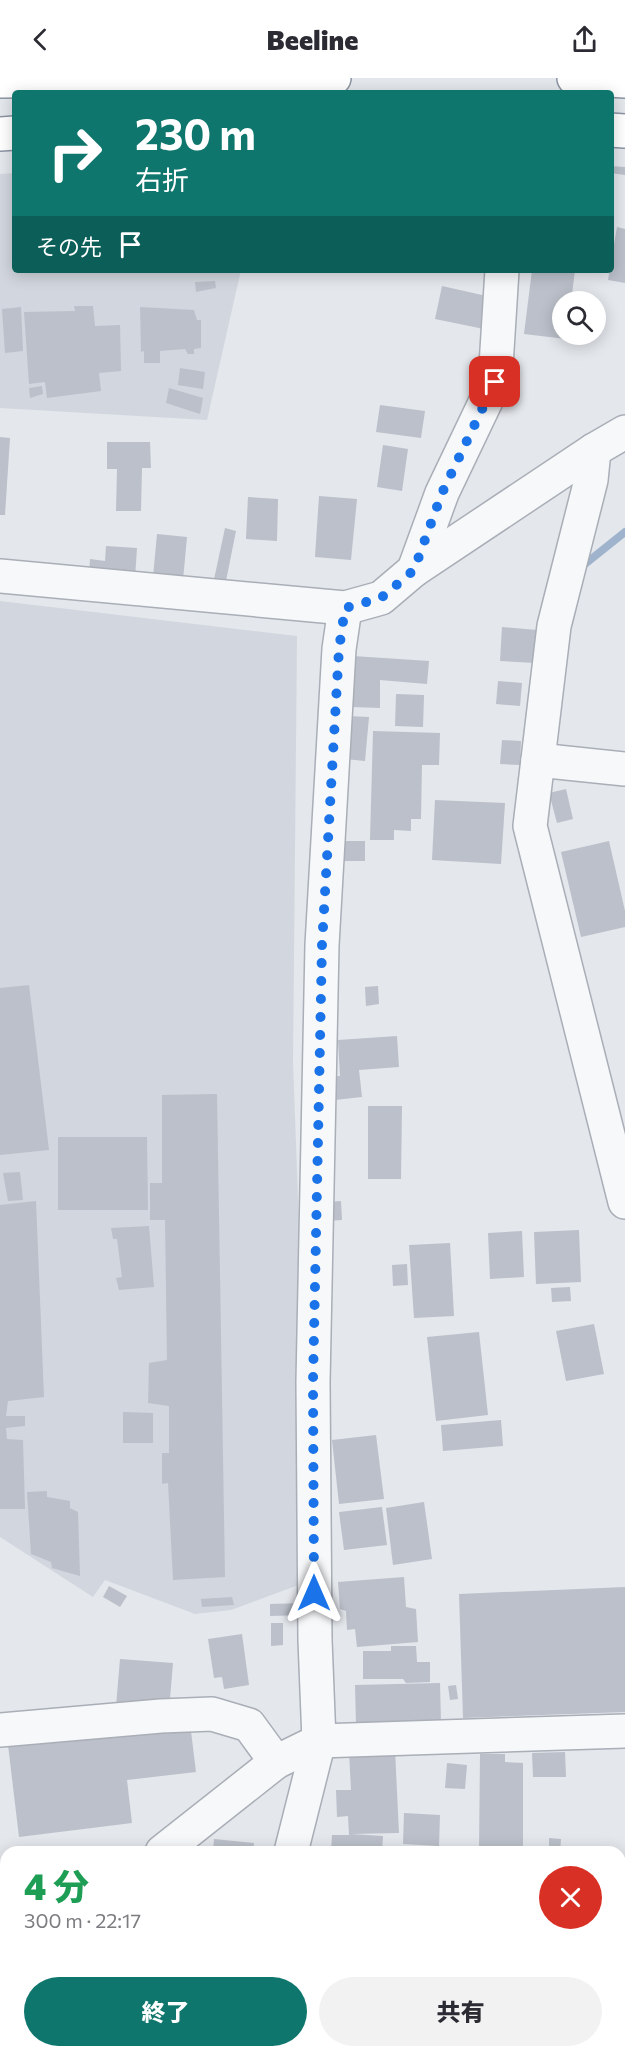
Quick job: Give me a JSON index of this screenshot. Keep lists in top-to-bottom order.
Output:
{
  "page": {
    "header": "Beeline",
    "turn": ["230 m", "右折"],
    "then": "その先",
    "heading": ["4 分", "300 m · 22:17"],
    "buttons": ["終了", "共有"]
  }
}
